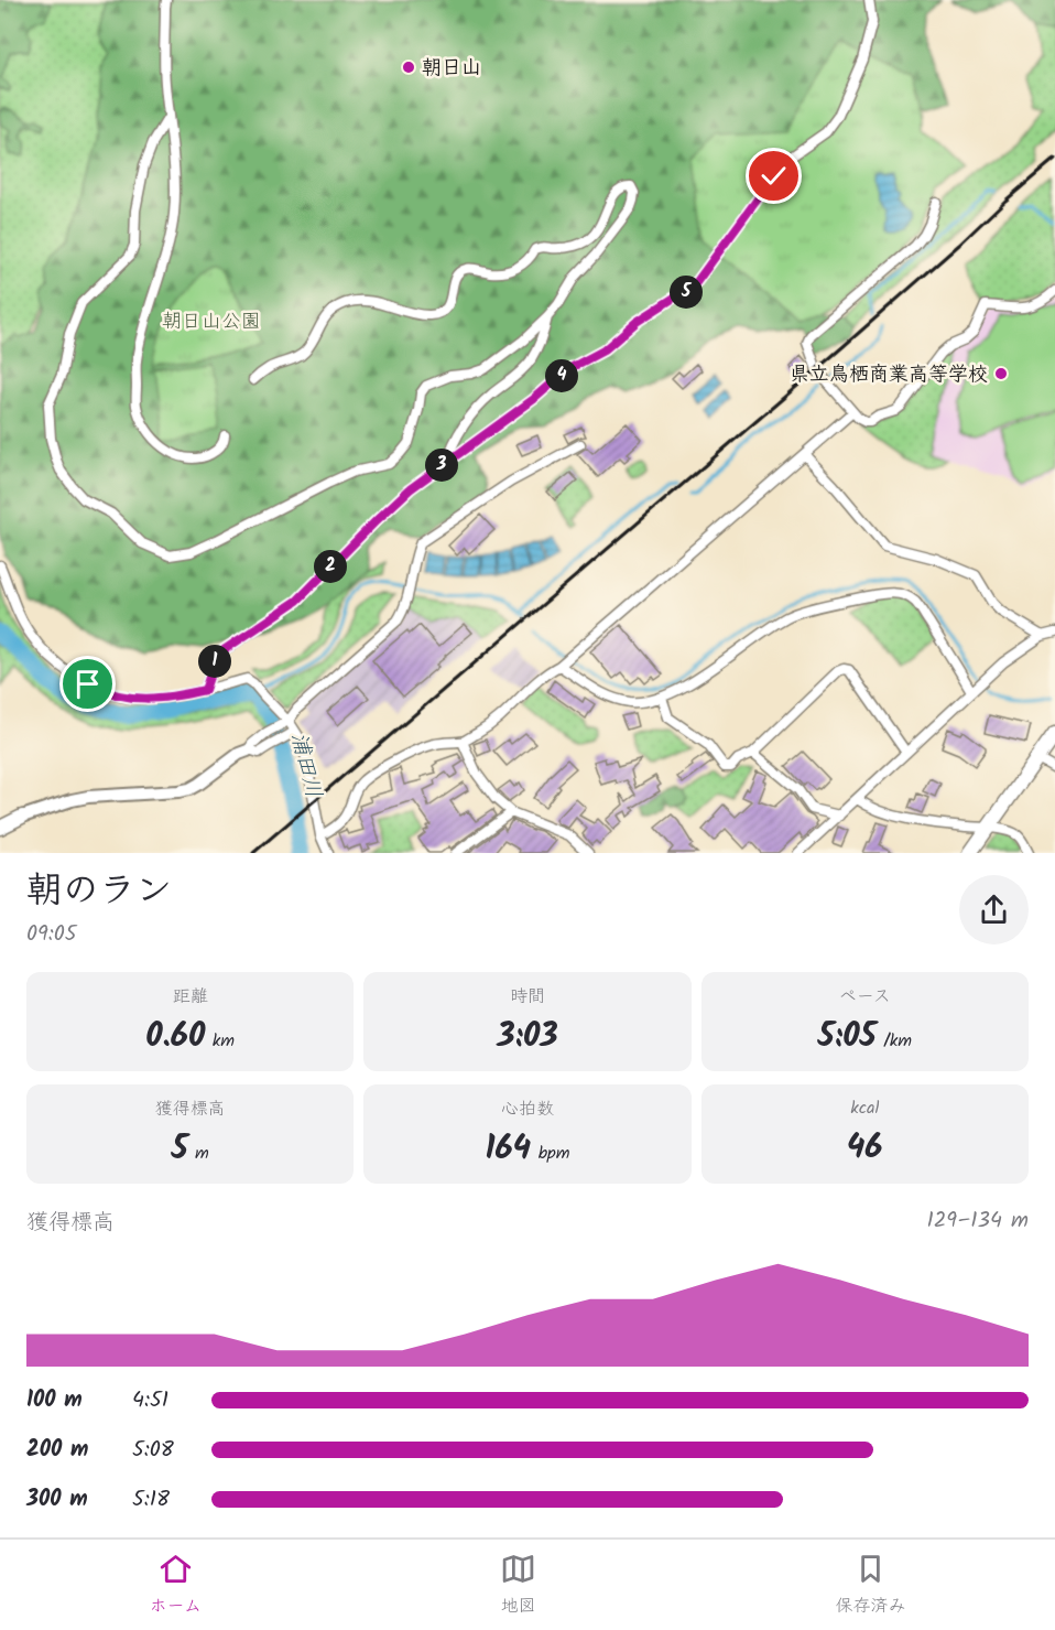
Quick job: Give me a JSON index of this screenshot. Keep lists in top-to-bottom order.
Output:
{
  "water": ["浦田川"],
  "parks": ["朝日山公園"],
  "places": ["朝日山", "県立鳥栖商業高等学校"],
  "page": {
    "pins": [
      "5",
      "4",
      "3",
      "2",
      "1"
    ],
    "heading": ["朝のラン", "09:05"],
    "stats": [
      ["距離", "0.60 km"],
      ["時間", "3:03"],
      ["ペース", "5:05 /km"],
      ["獲得標高", "5 m"],
      ["心拍数", "164 bpm"],
      ["kcal", "46"]
    ],
    "chart": ["獲得標高", "129–134 m"],
    "list": [
      {
        "name": "100 m",
        "note": "4:51"
      },
      {
        "name": "200 m",
        "note": "5:08"
      },
      {
        "name": "300 m",
        "note": "5:18"
      }
    ],
    "tabs": ["ホーム", "地図", "保存済み"]
  }
}
